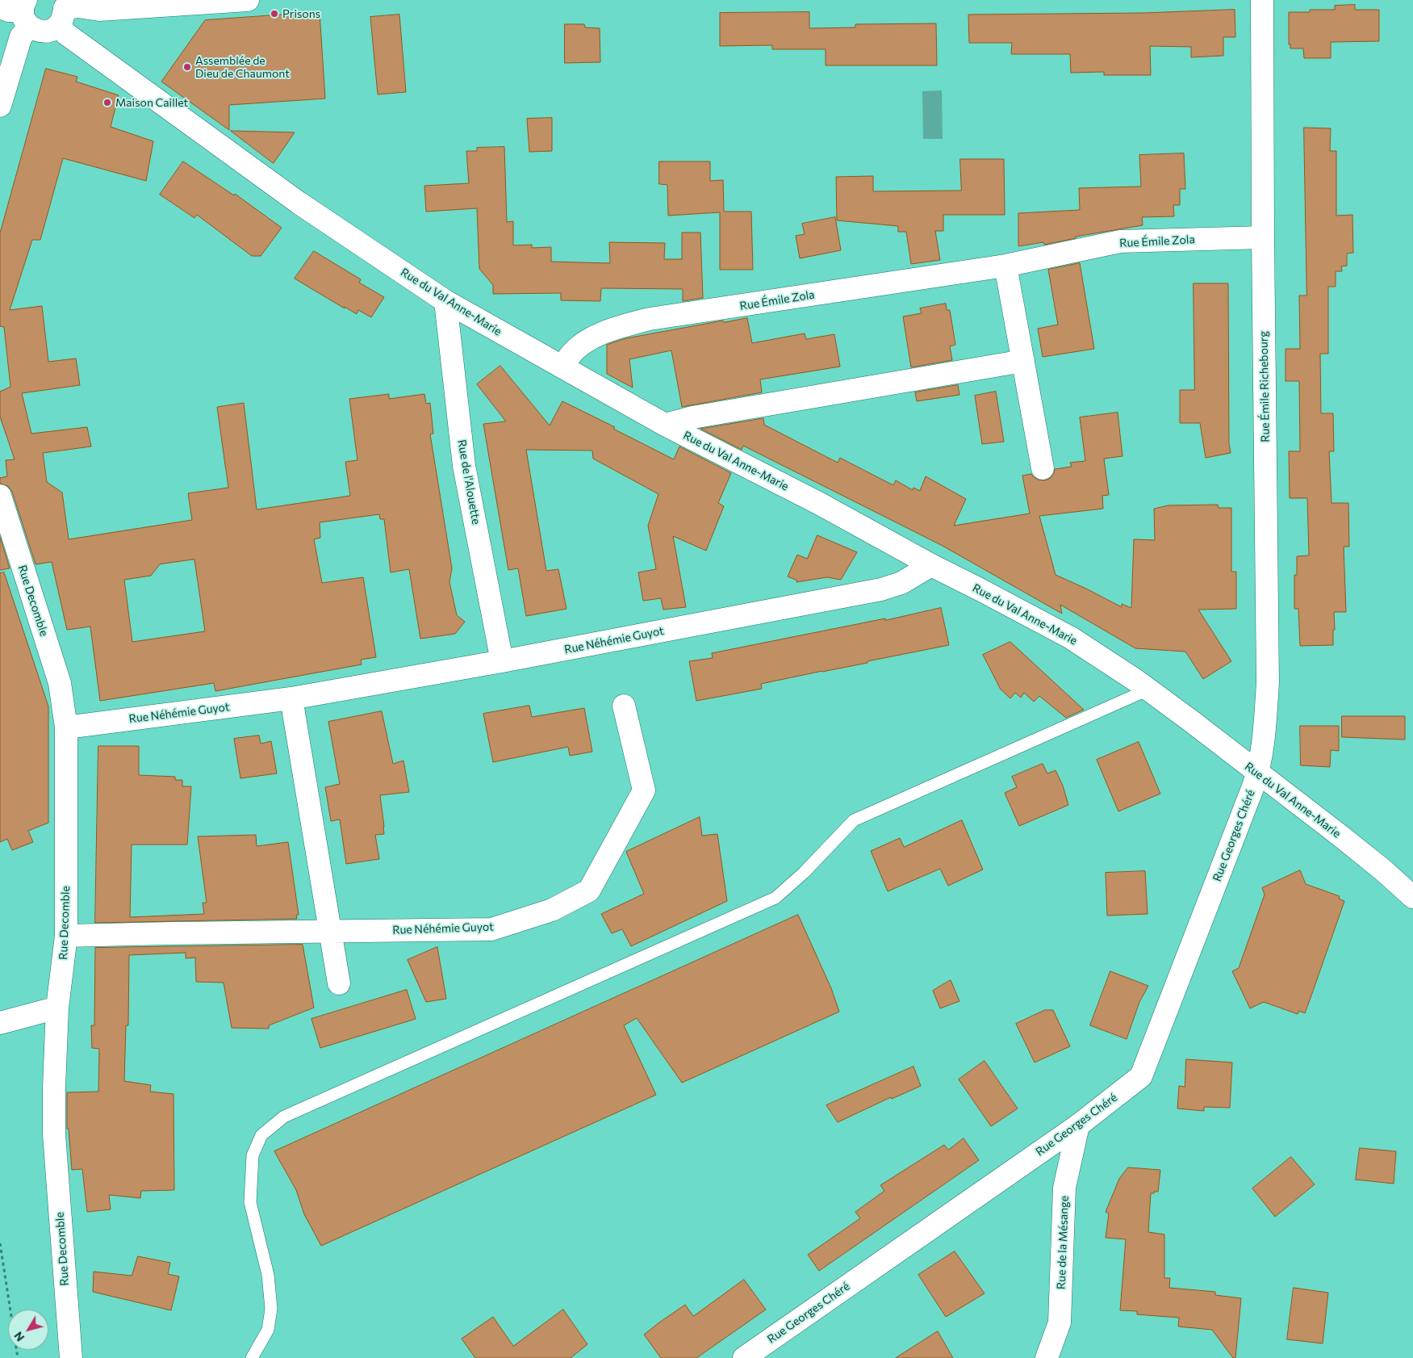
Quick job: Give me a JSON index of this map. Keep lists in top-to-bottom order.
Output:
{
  "streets": {
    "street": [
      "Rue Émile Zola",
      "Rue du Val Anne-Marie",
      "Rue Émile Richebourg",
      "Rue de l'Alouette",
      "Rue Decomble",
      "Rue Néhémie Guyot",
      "Rue Georges Chéré",
      "Rue de la Mésange"
    ]
  },
  "crossings": [
    ["Rue Émile Zola", "Rue du Val Anne-Marie"],
    ["Rue Émile Zola", "Rue Émile Richebourg"],
    ["Rue du Val Anne-Marie", "Rue Émile Richebourg"],
    ["Rue du Val Anne-Marie", "Rue de l'Alouette"],
    ["Rue du Val Anne-Marie", "Rue Néhémie Guyot"],
    ["Rue du Val Anne-Marie", "Rue Georges Chéré"],
    ["Rue Émile Richebourg", "Rue Georges Chéré"],
    ["Rue de l'Alouette", "Rue Néhémie Guyot"],
    ["Rue Decomble", "Rue Néhémie Guyot"],
    ["Rue Georges Chéré", "Rue de la Mésange"]
  ],
  "places": ["Prisons", "Assemblée de Dieu de Chaumont", "Maison Caillet"],
  "north": "bottom left"
}
